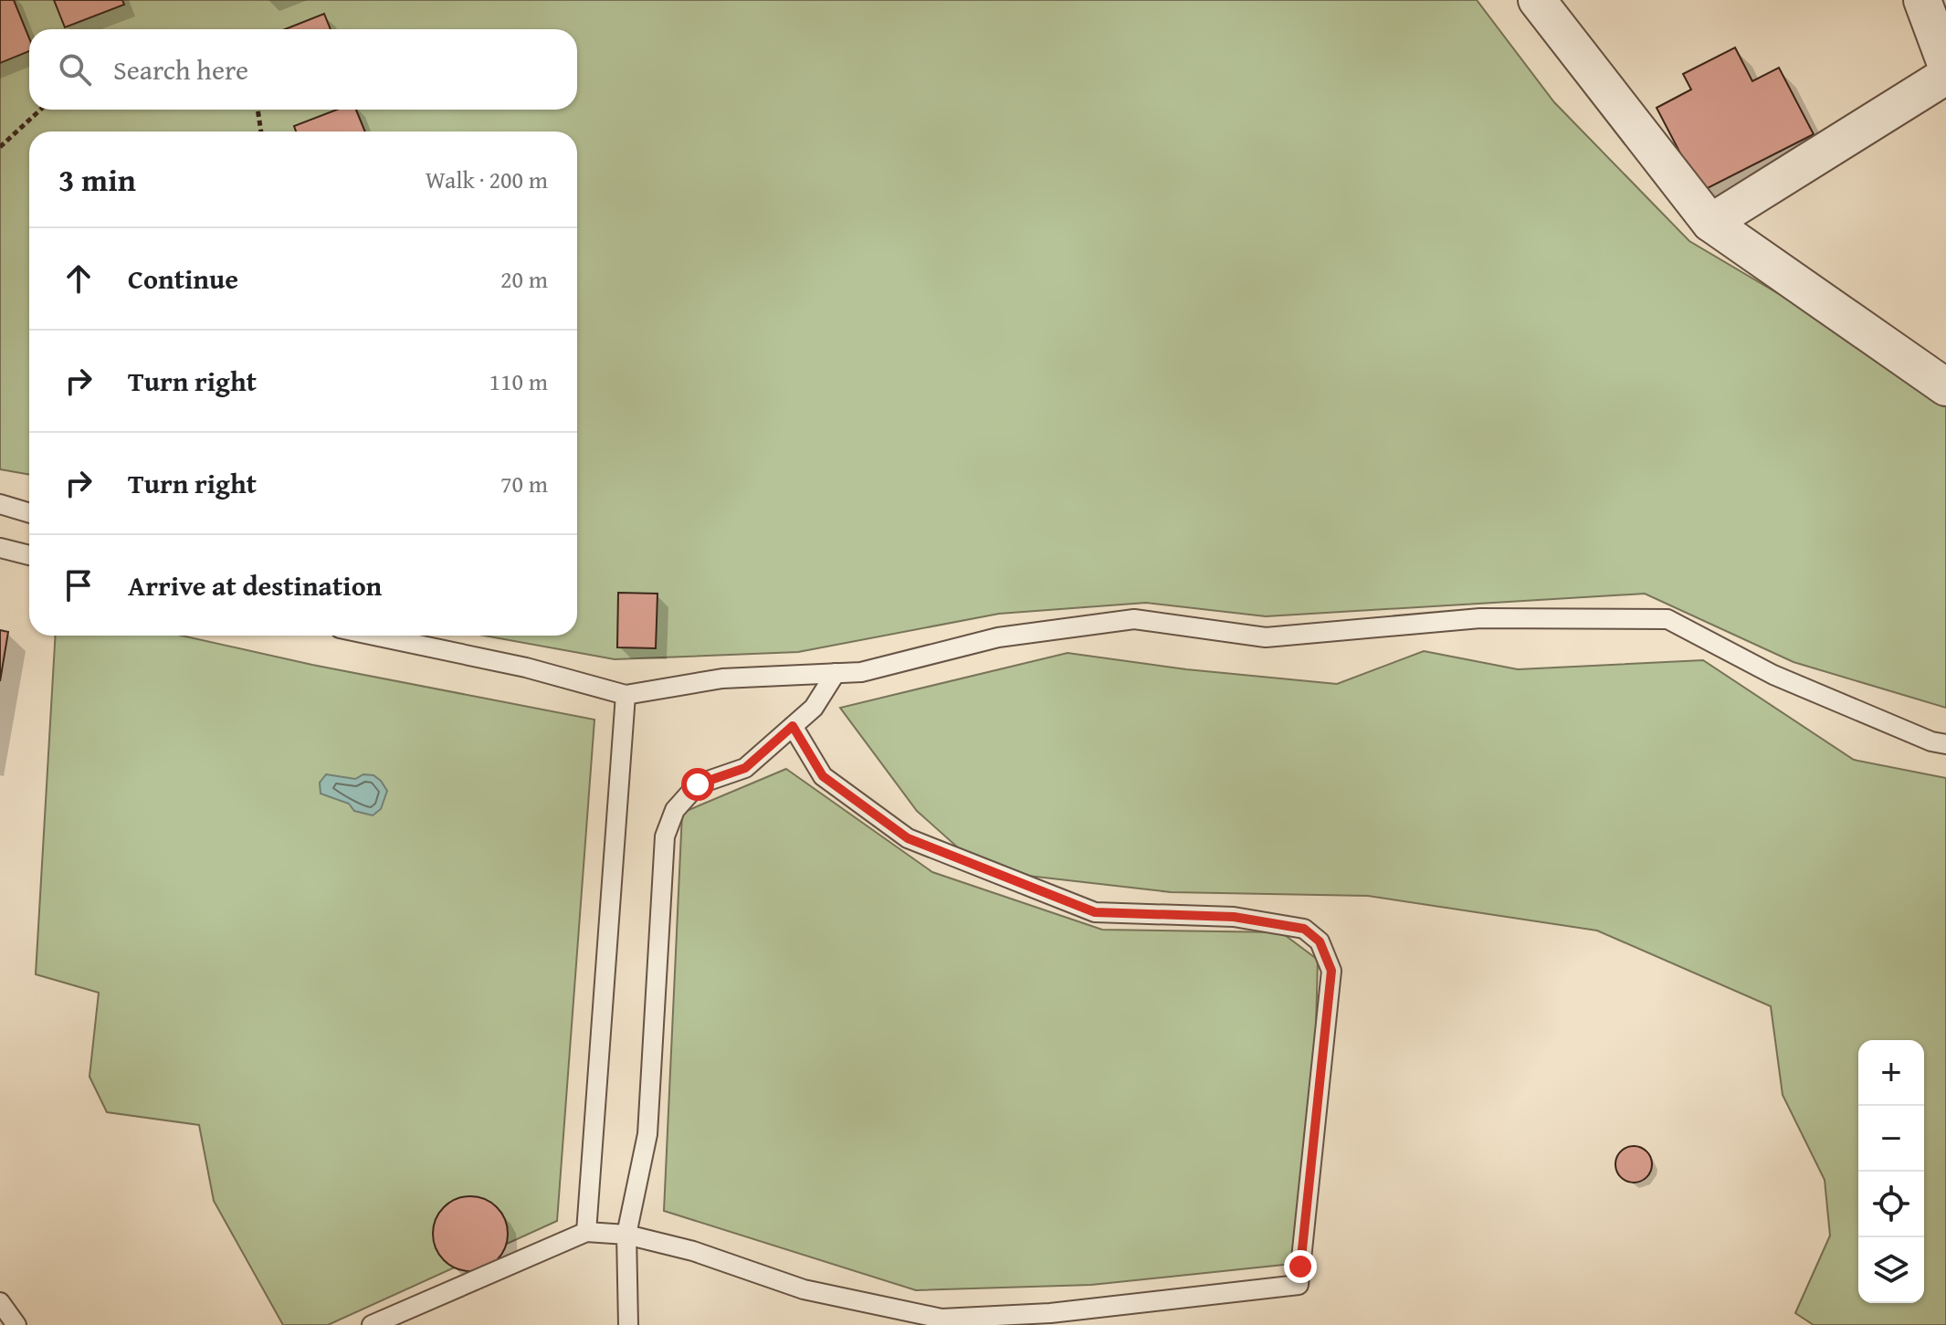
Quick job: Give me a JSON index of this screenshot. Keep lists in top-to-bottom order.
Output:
{
  "page": {
    "search": "Search here",
    "heading": ["3 min", "Walk · 200 m"],
    "list": [
      ["Continue", "20 m"],
      ["Turn right", "110 m"],
      ["Turn right", "70 m"],
      "Arrive at destination"
    ],
    "map_buttons": ["+", "−"]
  }
}
